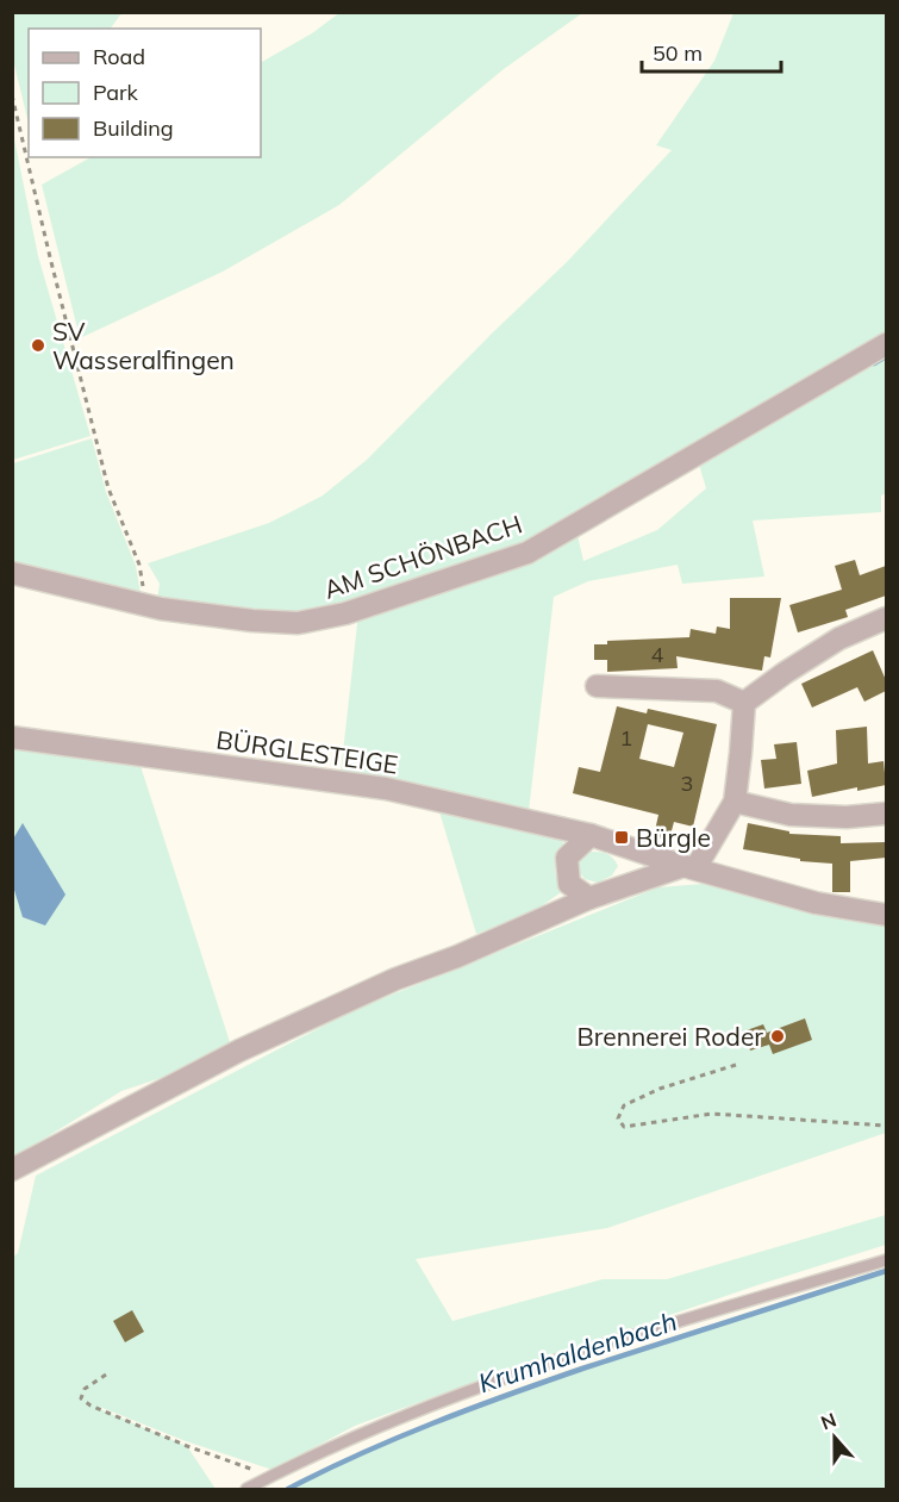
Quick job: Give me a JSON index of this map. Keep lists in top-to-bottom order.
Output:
{
  "streets": {
    "street": ["AM SCHÖNBACH", "BÜRGLESTEIGE"]
  },
  "water": ["Krumhaldenbach"],
  "places": {
    "other": ["SV Wasseralfingen", "Brennerei Roder"],
    "transit": ["Bürgle"]
  },
  "house_numbers": ["4", "1", "3"],
  "legend": ["Road", "Park", "Building"],
  "scale_bar": "50 m",
  "north": "top"
}
